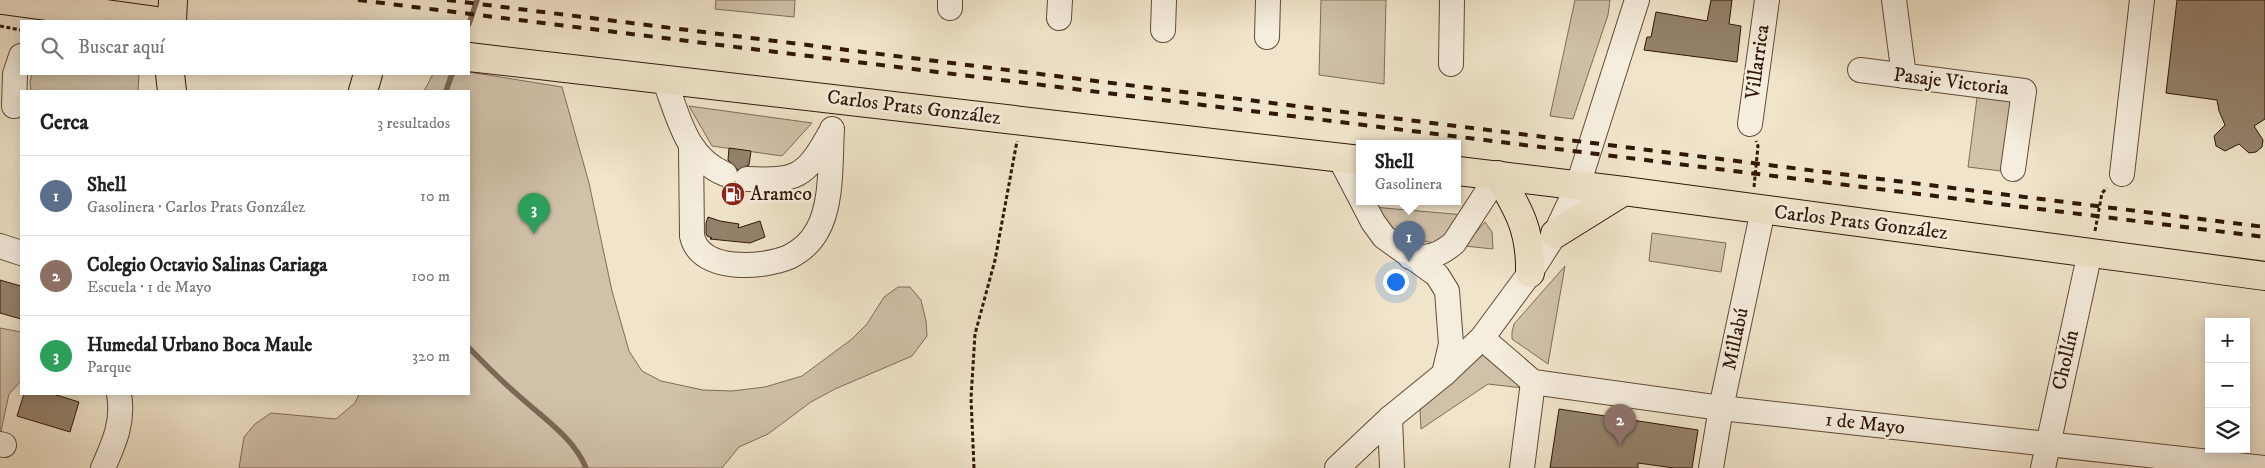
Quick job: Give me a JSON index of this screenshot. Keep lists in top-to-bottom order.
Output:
{
  "streets": {
    "main road": ["Carlos Prats González"],
    "street": [
      "Villarrica",
      "Pasaje Victoria",
      "Millabú",
      "Chollín",
      "1 de Mayo"
    ]
  },
  "crossings": [
    ["Carlos Prats González", "Millabú"],
    ["Carlos Prats González", "Chollín"],
    ["Millabú", "1 de Mayo"],
    ["Chollín", "1 de Mayo"]
  ],
  "places": {
    "fuel station": ["Aramco"]
  },
  "page": {
    "search": "Buscar aquí",
    "heading": ["Cerca", "3 resultados"],
    "popup": ["Shell", "Gasolinera"],
    "list": [
      {
        "mark": "1",
        "name": "Shell",
        "note": "Gasolinera · Carlos Prats González",
        "value": "10 m"
      },
      {
        "mark": "2",
        "name": "Colegio Octavio Salinas Cariaga",
        "note": "Escuela · 1 de Mayo",
        "value": "100 m"
      },
      {
        "mark": "3",
        "name": "Humedal Urbano Boca Maule",
        "note": "Parque",
        "value": "320 m"
      }
    ],
    "pins": ["3", "1", "2"],
    "map_buttons": ["+", "−"]
  }
}
